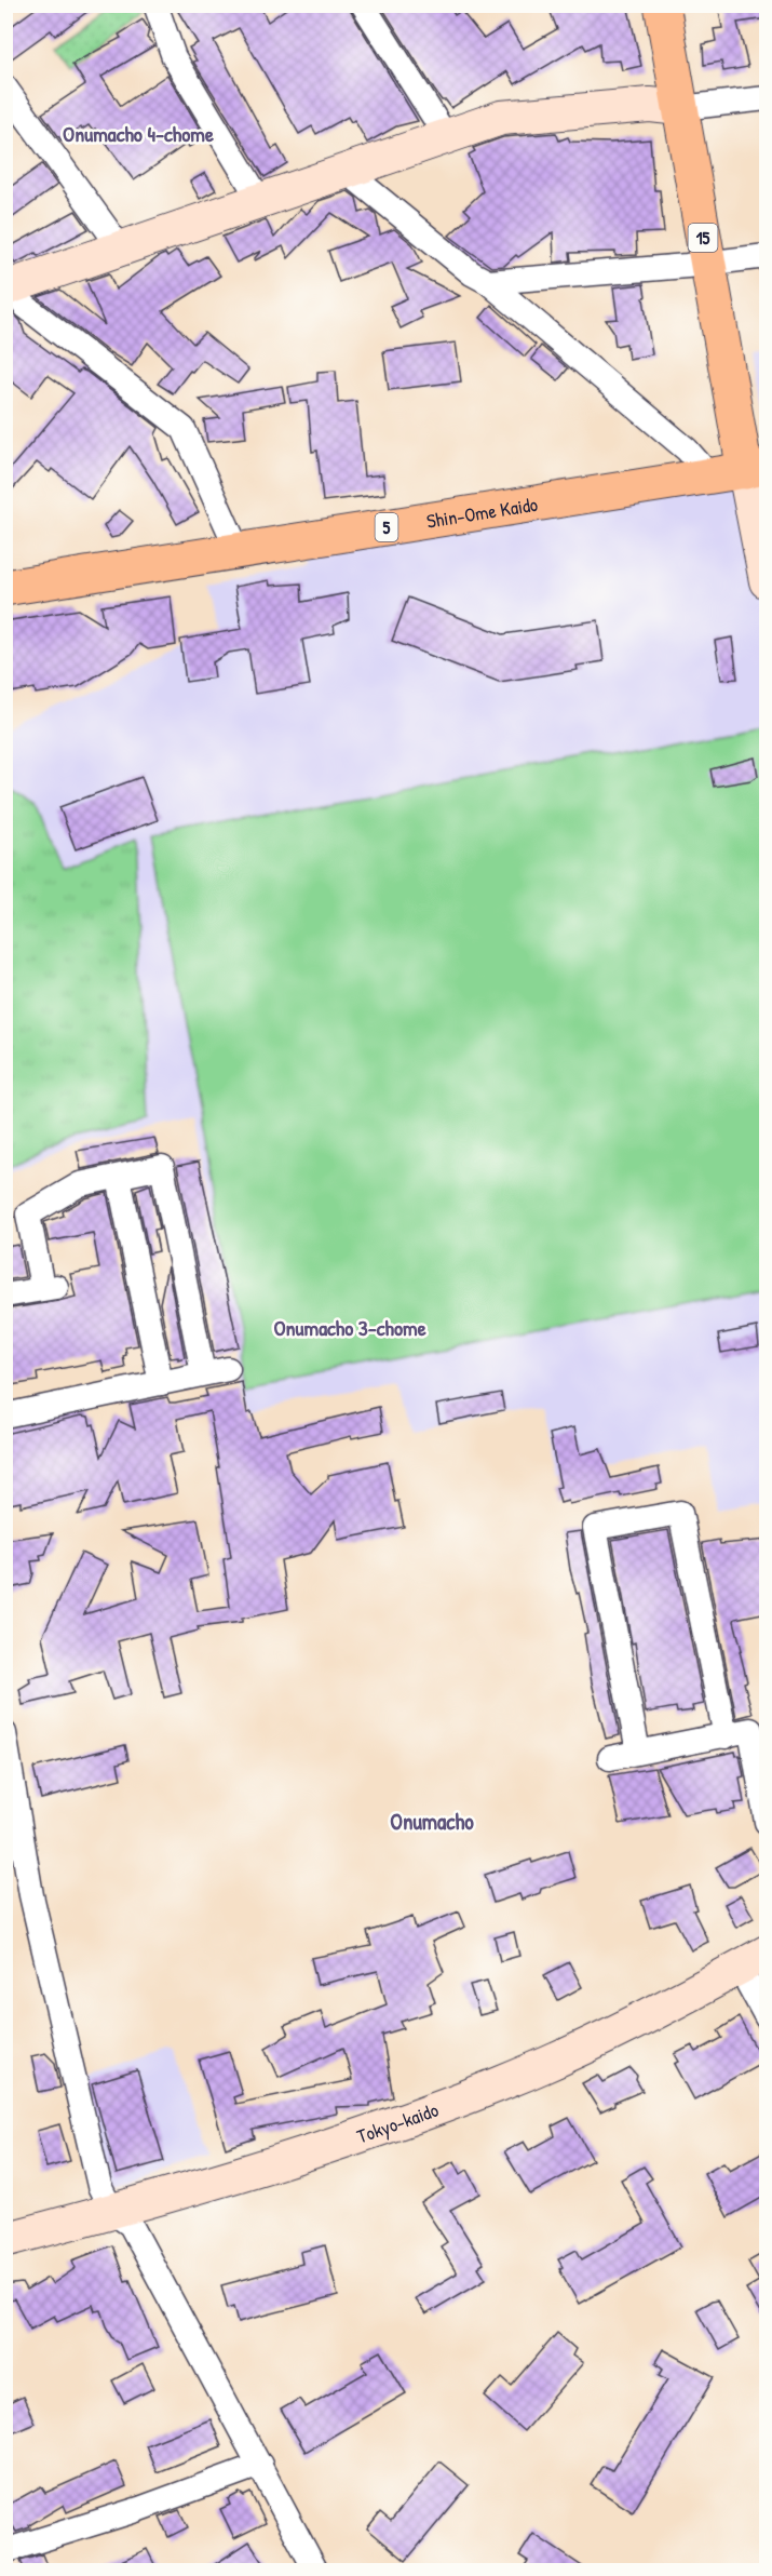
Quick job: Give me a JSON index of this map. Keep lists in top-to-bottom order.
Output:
{
  "streets": {
    "main road": [
      "15",
      "Shin-Ome Kaido",
      "5",
      "Tokyo-kaido"
    ]
  },
  "crossings": [
    ["15", "Shin-Ome Kaido"]
  ],
  "districts": ["Onumacho 4-chome", "Onumacho 3-chome", "Onumacho"]
}
